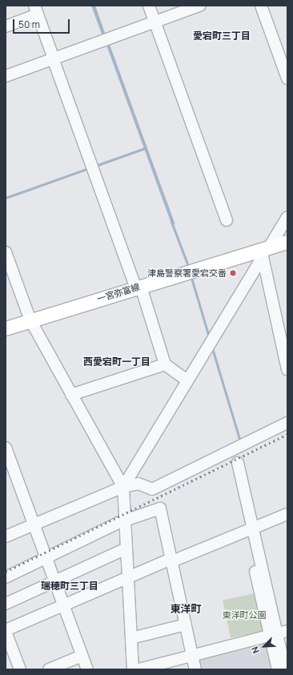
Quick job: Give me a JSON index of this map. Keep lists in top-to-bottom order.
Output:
{
  "streets": {
    "main road": ["一宮弥富線"]
  },
  "districts": [
    "愛宕町三丁目",
    "西愛宕町一丁目",
    "瑞穂町三丁目",
    "東洋町"
  ],
  "parks": ["東洋町公園"],
  "places": ["津島警察署愛宕交番"],
  "scale_bar": "50 m",
  "north": "bottom left"
}
